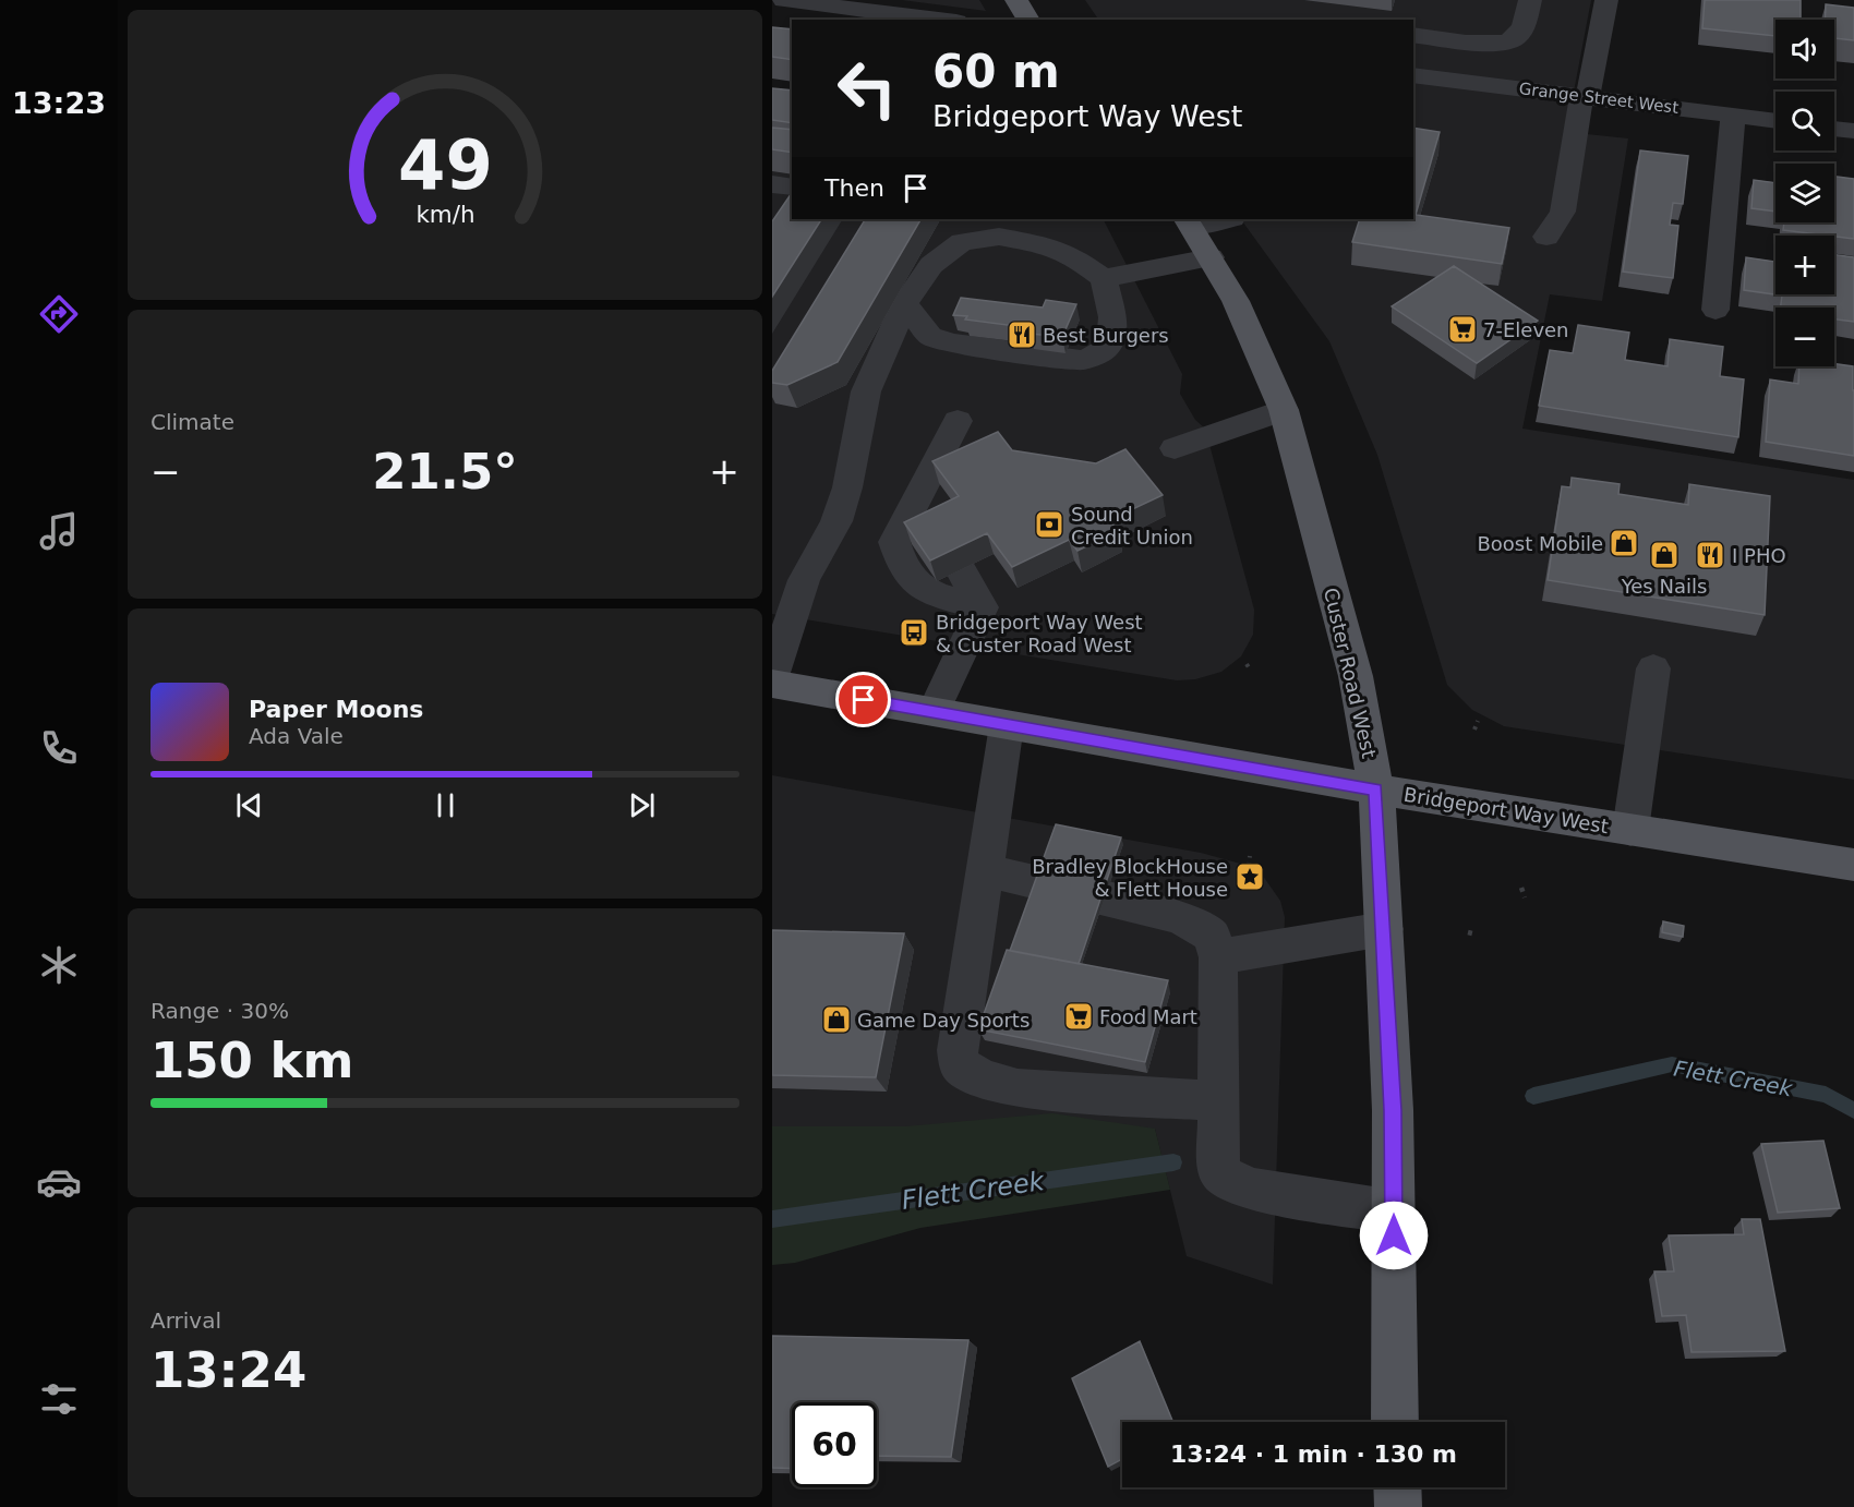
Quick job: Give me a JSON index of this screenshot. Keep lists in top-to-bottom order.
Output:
{
  "streets": {
    "main road": ["Custer Road West", "Bridgeport Way West"],
    "street": ["Grange Street West"]
  },
  "crossings": [
    ["Custer Road West", "Bridgeport Way West"]
  ],
  "water": ["Flett Creek"],
  "places": {
    "supermarket": ["7-Eleven", "Food Mart"],
    "restaurant": ["Best Burgers", "I PHO"],
    "bank": ["Sound Credit Union"],
    "shop": ["Boost Mobile", "Yes Nails", "Game Day Sports"],
    "bus stop": ["Bridgeport Way West & Custer Road West"],
    "place": ["Bradley BlockHouse & Flett House"]
  },
  "page": {
    "tabs": "13:23",
    "map_buttons": ["+", "−"],
    "turn": ["60 m", "Bridgeport Way West"],
    "then": "Then",
    "tile": [
      "Climate",
      ["Range · 30%", "150 km"],
      ["Arrival", "13:24"]
    ],
    "heat": ["−", "21.5°", "+"],
    "song": ["Paper Moons", "Ada Vale"],
    "limit": "60",
    "trip": "13:24 · 1 min · 130 m",
    "gauge": ["49", "km/h"]
  }
}
